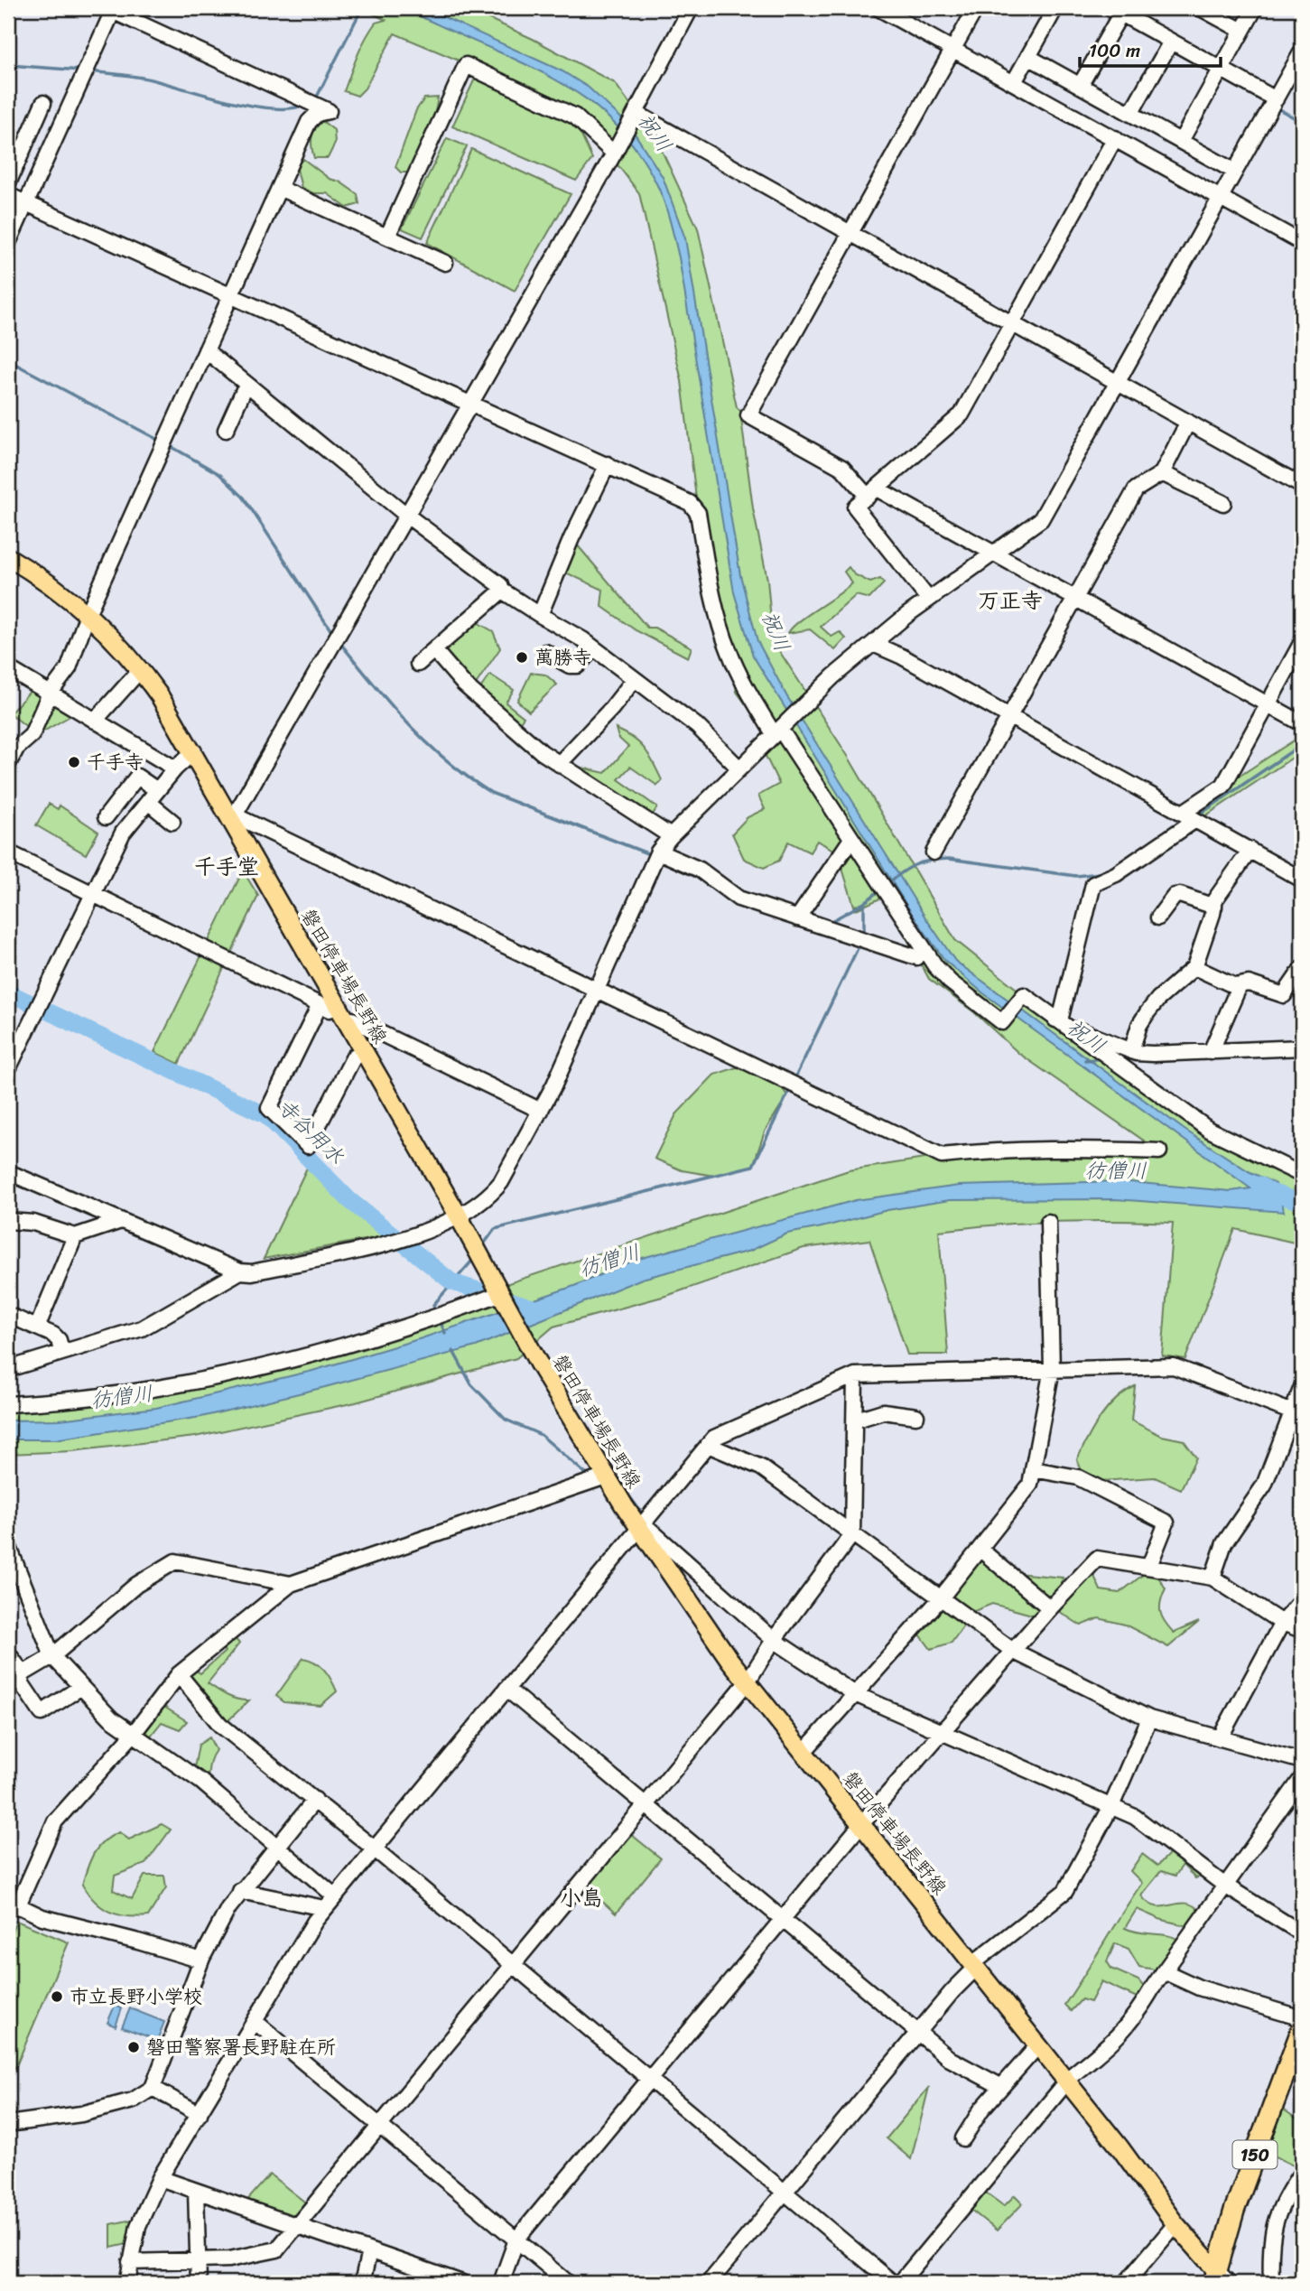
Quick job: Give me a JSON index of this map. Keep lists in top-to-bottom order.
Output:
{
  "streets": {
    "highway": ["150"],
    "main road": ["磐田停車場長野線"]
  },
  "crossings": [
    ["磐田停車場長野線", "150"]
  ],
  "districts": ["万正寺", "千手堂", "小島"],
  "water": ["祝川", "寺谷用水", "彷僧川"],
  "places": [
    "萬勝寺",
    "千手寺",
    "市立長野小学校",
    "磐田警察署長野駐在所"
  ],
  "scale_bar": "100 m"
}
